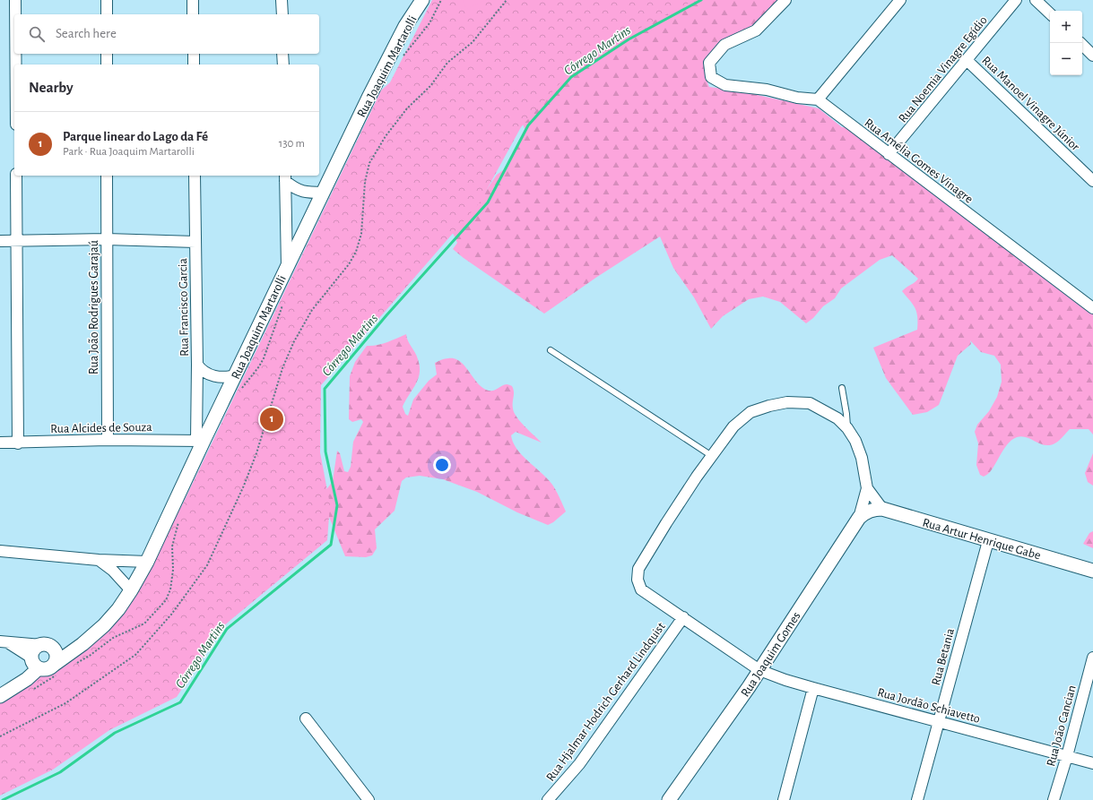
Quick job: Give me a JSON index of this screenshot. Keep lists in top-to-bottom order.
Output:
{
  "streets": {
    "street": [
      "Rua Joaquim Martarolli",
      "Rua Noemia Vinagre Egídio",
      "Rua Manoel Vinagre Júnior",
      "Rua Amélia Gomes Vinagre",
      "Rua João Rodrigues Garajaú",
      "Rua Francisco Garcia",
      "Rua Alcides de Souza",
      "Rua Artur Henrique Gabe",
      "Rua Joaquim Gomes",
      "Rua Betania",
      "Rua Hjalmar Hodrich Gerhard Lindquist",
      "Rua Jordão Schiavetto",
      "Rua João Cancian"
    ]
  },
  "crossings": [
    ["Rua Joaquim Martarolli", "Rua Francisco Garcia"],
    ["Rua Joaquim Martarolli", "Rua Alcides de Souza"],
    ["Rua Noemia Vinagre Egídio", "Rua Manoel Vinagre Júnior"],
    ["Rua Noemia Vinagre Egídio", "Rua Amélia Gomes Vinagre"],
    ["Rua João Rodrigues Garajaú", "Rua Alcides de Souza"],
    ["Rua Francisco Garcia", "Rua Alcides de Souza"],
    ["Rua Artur Henrique Gabe", "Rua Joaquim Gomes"],
    ["Rua Artur Henrique Gabe", "Rua Betania"],
    ["Rua Joaquim Gomes", "Rua Jordão Schiavetto"],
    ["Rua Betania", "Rua Jordão Schiavetto"],
    ["Rua Hjalmar Hodrich Gerhard Lindquist", "Rua Jordão Schiavetto"],
    ["Rua Jordão Schiavetto", "Rua João Cancian"]
  ],
  "water": ["Córrego Martins"],
  "page": {
    "map_buttons": ["+", "−"],
    "search": "Search here",
    "heading": "Nearby",
    "list": [
      {
        "mark": "1",
        "name": "Parque linear do Lago da Fé",
        "note": "Park · Rua Joaquim Martarolli",
        "value": "130 m"
      }
    ],
    "pins": "1"
  }
}
